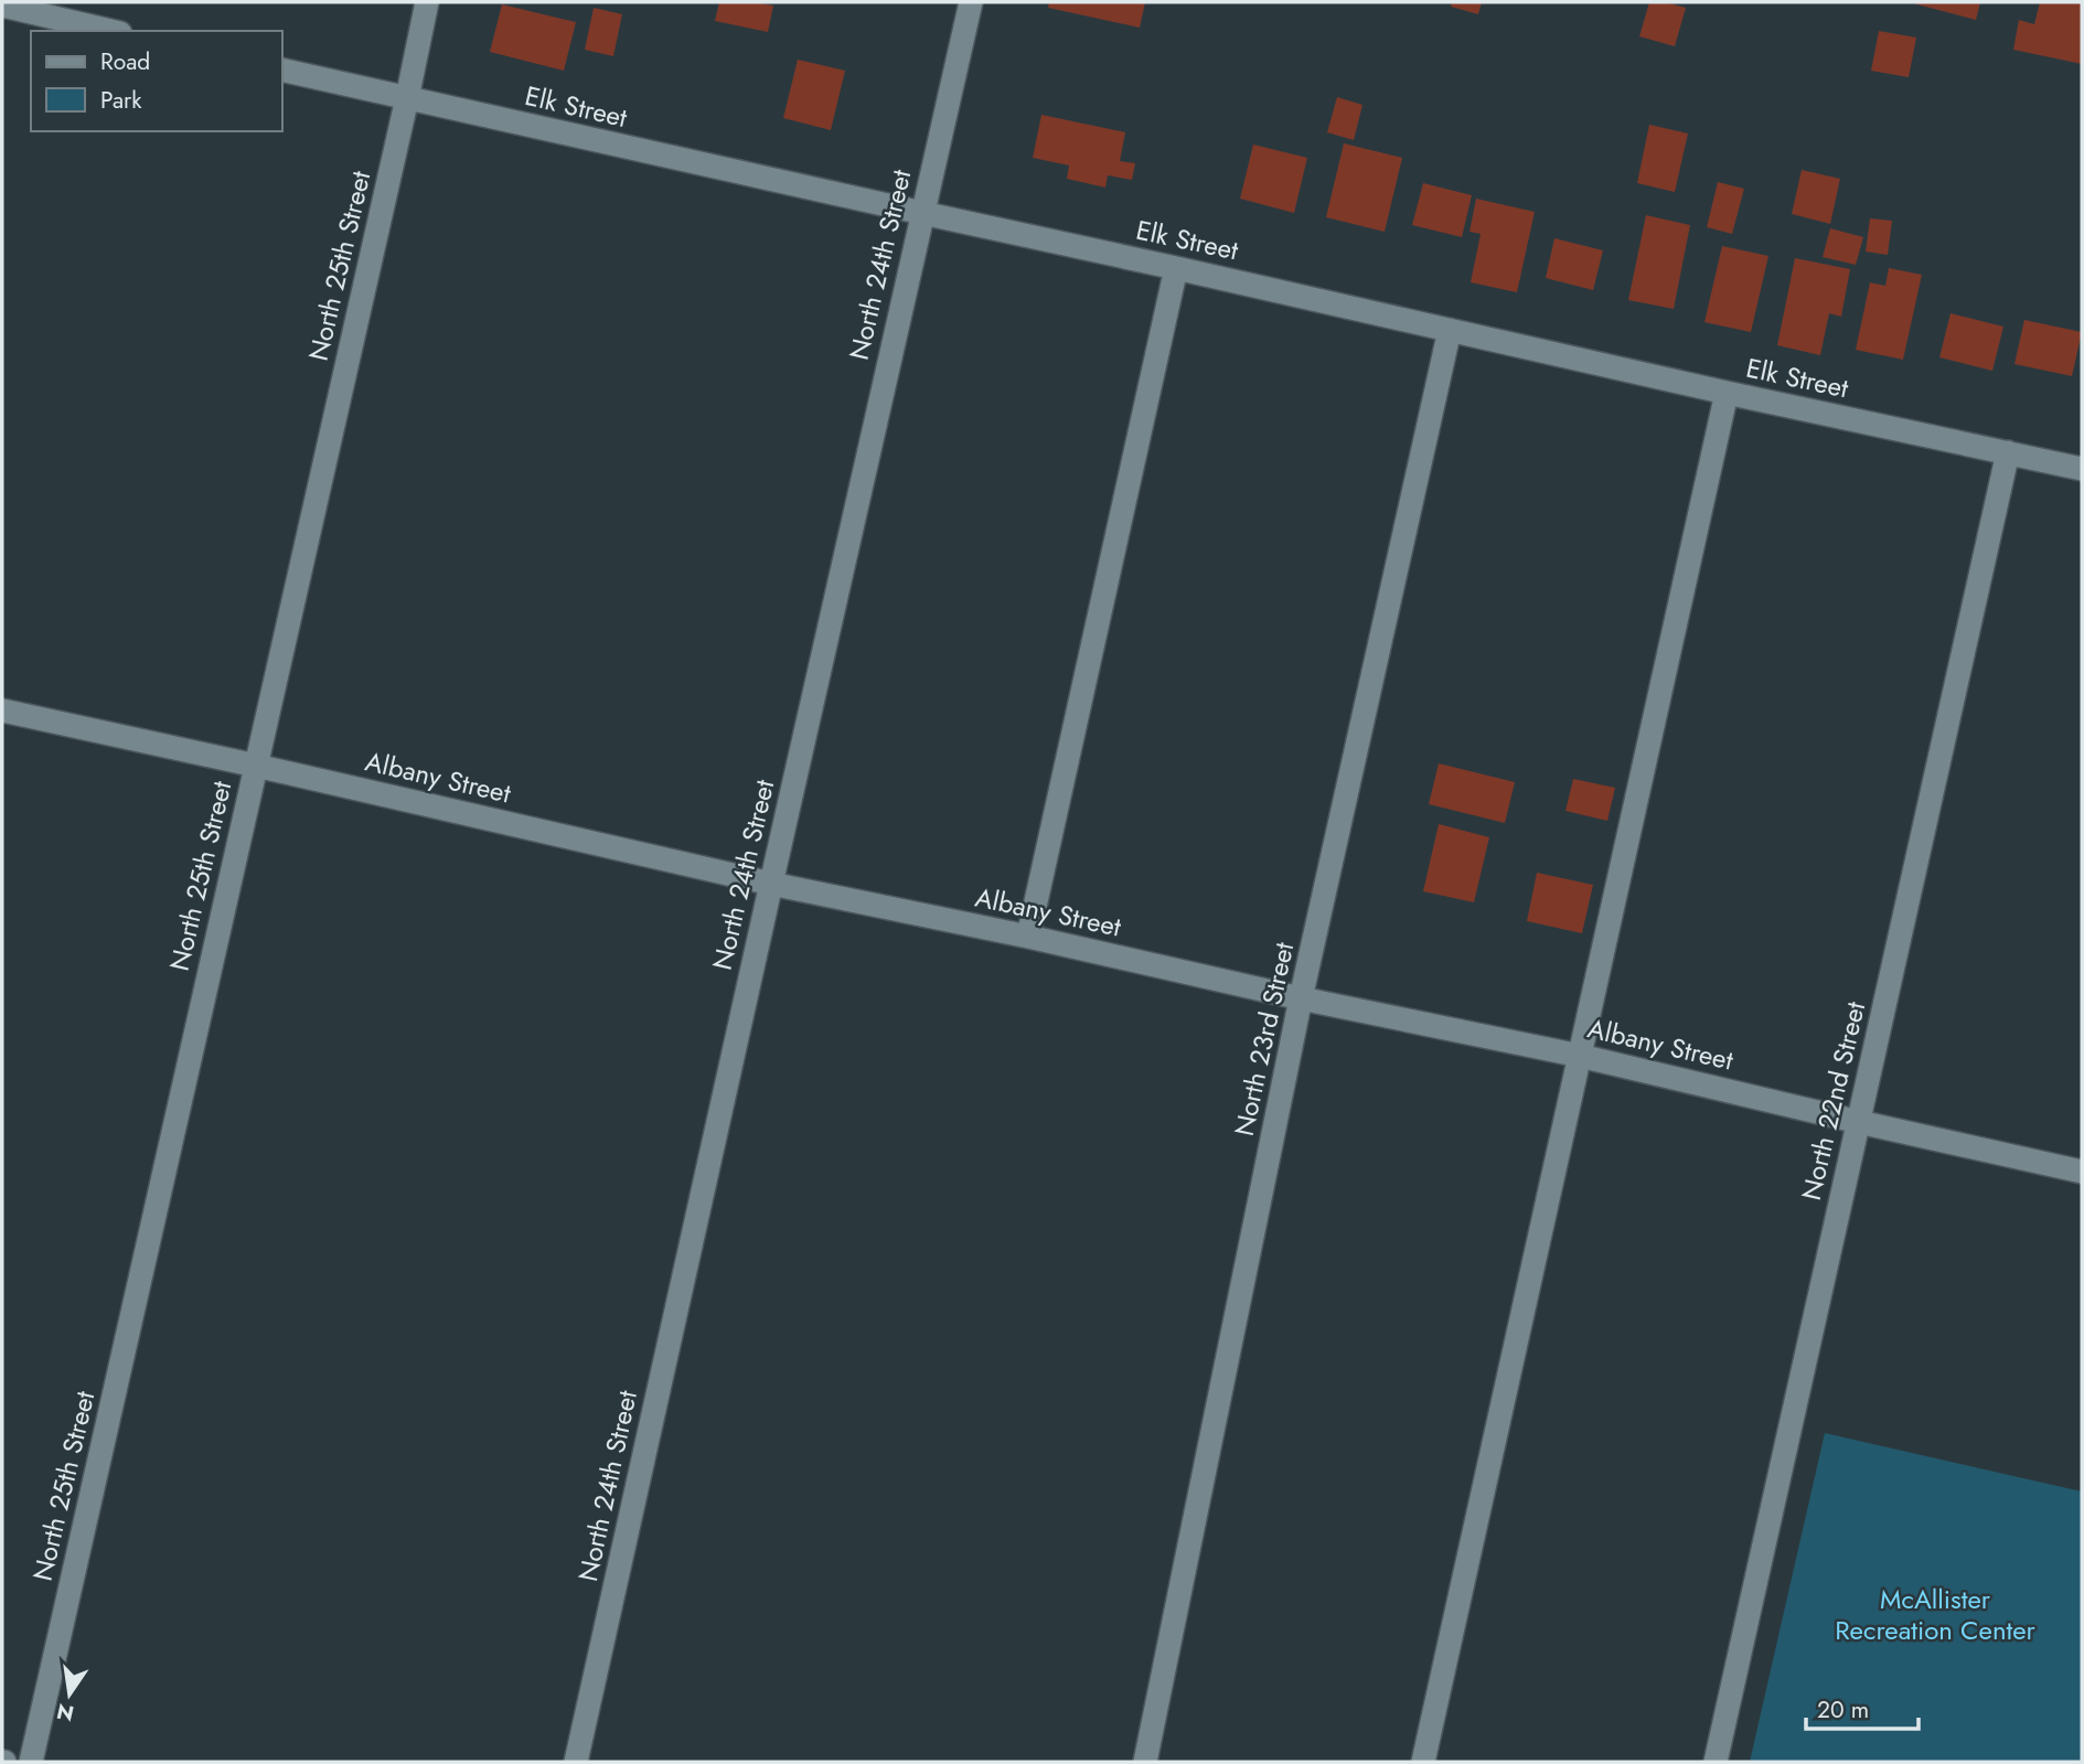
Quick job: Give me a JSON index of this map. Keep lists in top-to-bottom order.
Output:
{
  "streets": {
    "street": [
      "Elk Street",
      "North 24th Street",
      "North 25th Street",
      "Albany Street",
      "North 23rd Street",
      "North 22nd Street"
    ]
  },
  "crossings": [
    ["Elk Street", "North 24th Street"],
    ["Elk Street", "North 25th Street"],
    ["Elk Street", "North 23rd Street"],
    ["Elk Street", "North 22nd Street"],
    ["North 24th Street", "Albany Street"],
    ["North 25th Street", "Albany Street"],
    ["Albany Street", "North 23rd Street"],
    ["Albany Street", "North 22nd Street"]
  ],
  "parks": ["McAllister Recreation Center"],
  "legend": ["Road", "Park"],
  "scale_bar": "20 m",
  "north": "bottom"
}
